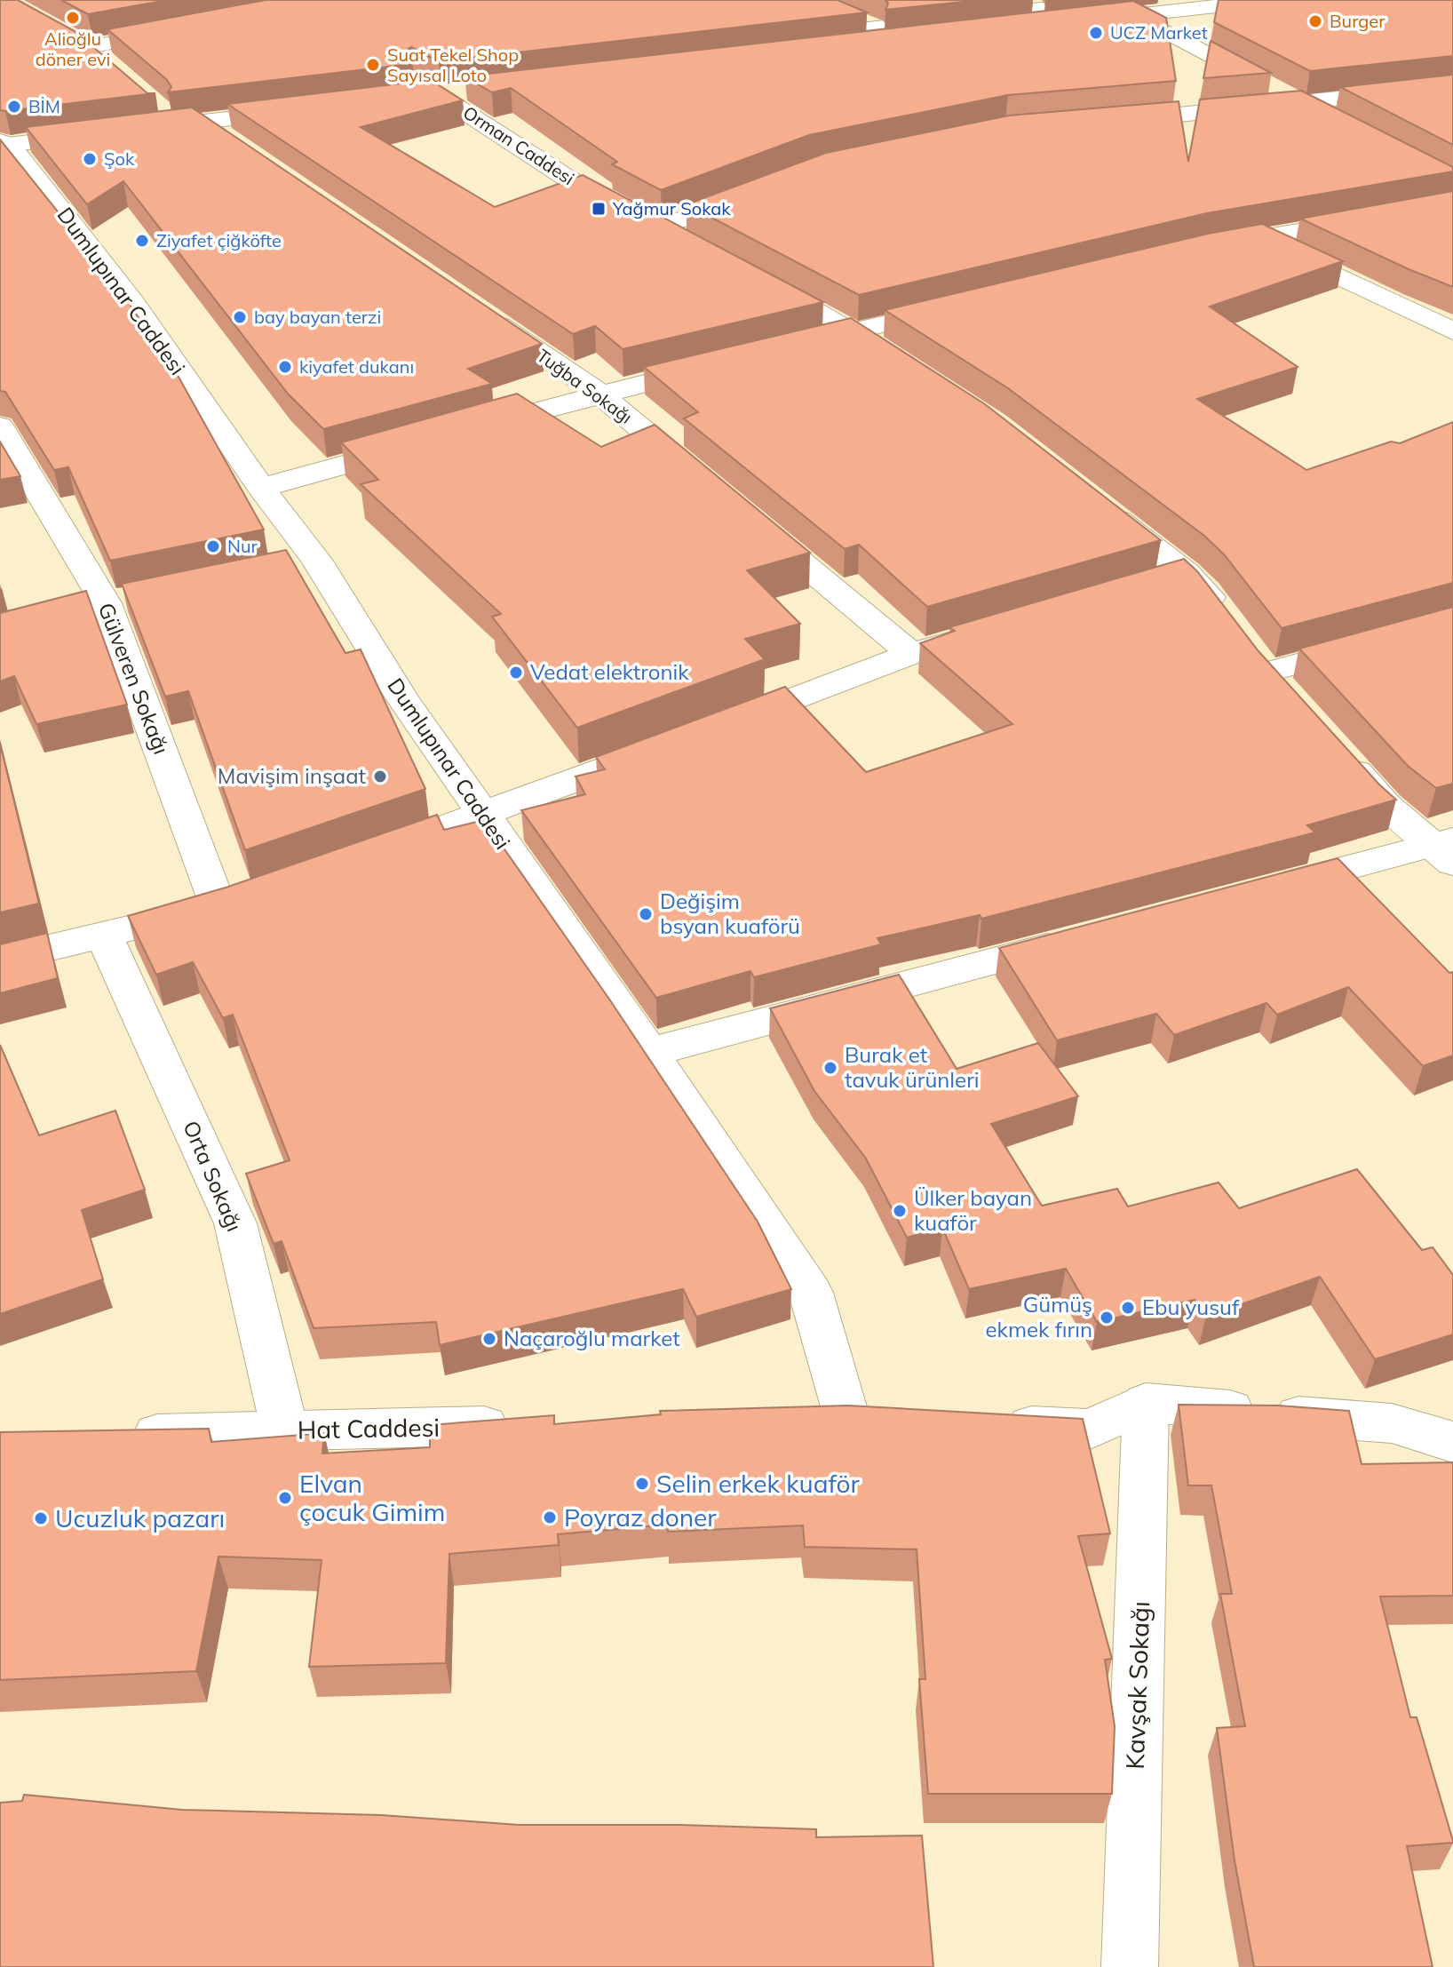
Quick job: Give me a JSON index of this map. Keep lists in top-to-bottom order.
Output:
{
  "streets": {
    "street": [
      "Orman Caddesi",
      "Dumlupınar Caddesi",
      "Tuğba Sokağı",
      "Gülveren Sokağı",
      "Orta Sokağı",
      "Hat Caddesi",
      "Kavşak Sokağı"
    ]
  },
  "crossings": [
    ["Gülveren Sokağı", "Orta Sokağı"],
    ["Orta Sokağı", "Hat Caddesi"]
  ],
  "places": {
    "other": [
      "Alioğlu döner evi",
      "Burger",
      "UCZ Market",
      "Suat Tekel Shop Sayısal Loto",
      "BİM",
      "Şok",
      "Ziyafet çiğköfte",
      "bay bayan terzi",
      "kiyafet dukanı",
      "Nur",
      "Vedat elektronik",
      "Mavişim inşaat",
      "Değişim bsyan kuaförü",
      "Burak et tavuk ürünleri",
      "Ülker bayan kuaför",
      "Ebu yusuf",
      "Gümüş ekmek fırın",
      "Naçaroğlu market",
      "Selin erkek kuaför",
      "Elvan çocuk Gimim",
      "Poyraz doner",
      "Ucuzluk pazarı"
    ],
    "transit": ["Yağmur Sokak"]
  }
}
